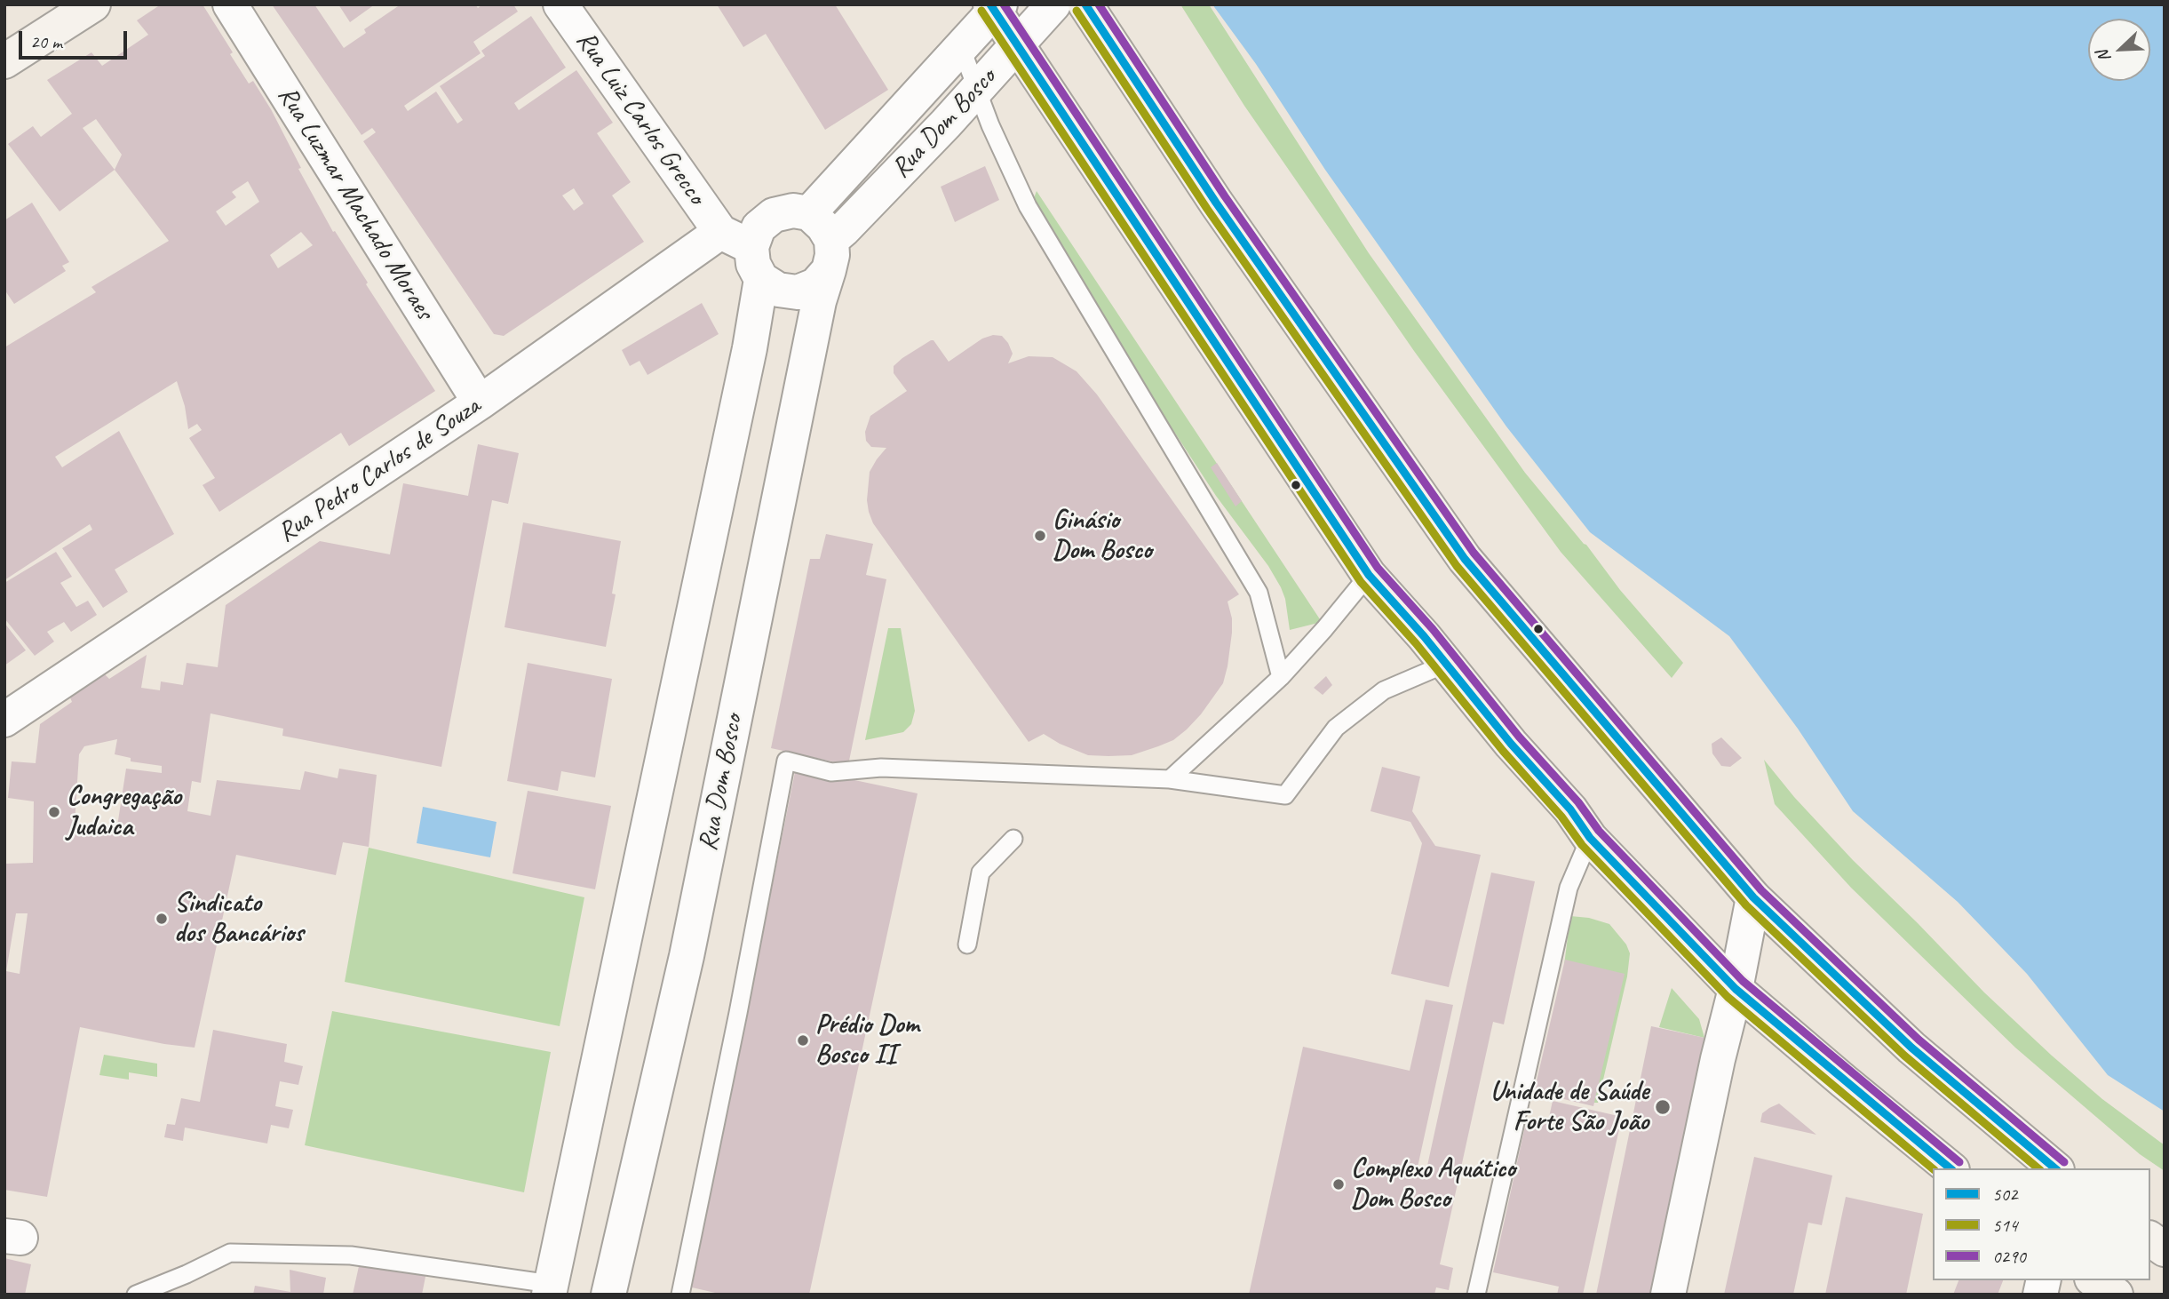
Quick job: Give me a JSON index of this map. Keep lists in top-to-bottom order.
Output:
{
  "streets": {
    "street": [
      "Rua Luiz Carlos Grecco",
      "Rua Dom Bosco",
      "Rua Luzmar Machado Moraes",
      "Rua Pedro Carlos de Souza"
    ]
  },
  "crossings": [
    ["Rua Luiz Carlos Grecco", "Rua Pedro Carlos de Souza"],
    ["Rua Luzmar Machado Moraes", "Rua Pedro Carlos de Souza"]
  ],
  "places": [
    "Ginásio Dom Bosco",
    "Congregação Judaica",
    "Sindicato dos Bancários",
    "Prédio Dom Bosco II",
    "Unidade de Saúde Forte São João",
    "Complexo Aquático Dom Bosco"
  ],
  "lines": ["transit line 502", "transit line 0290", "transit line 514"],
  "legend": ["502", "514", "0290"],
  "scale_bar": "20 m",
  "north": "bottom left"
}
